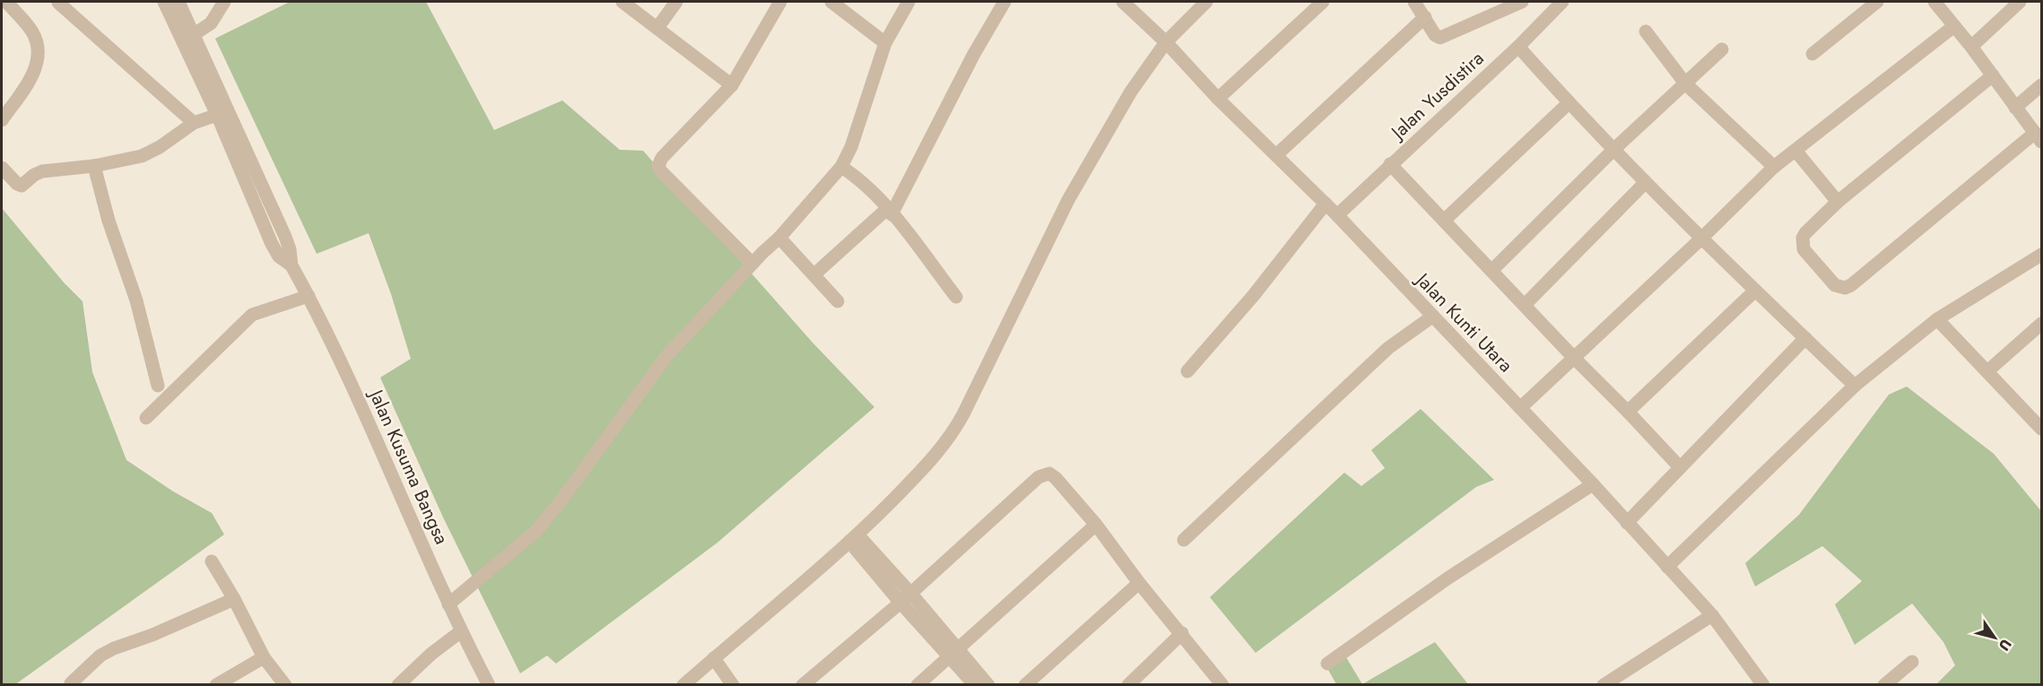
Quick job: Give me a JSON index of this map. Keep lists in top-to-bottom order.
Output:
{
  "streets": {
    "street": ["Jalan Yusdistira", "Jalan Kunti Utara", "Jalan Kusuma Bangsa"]
  },
  "crossings": [
    ["Jalan Yusdistira", "Jalan Kunti Utara"]
  ],
  "north": "bottom right"
}
